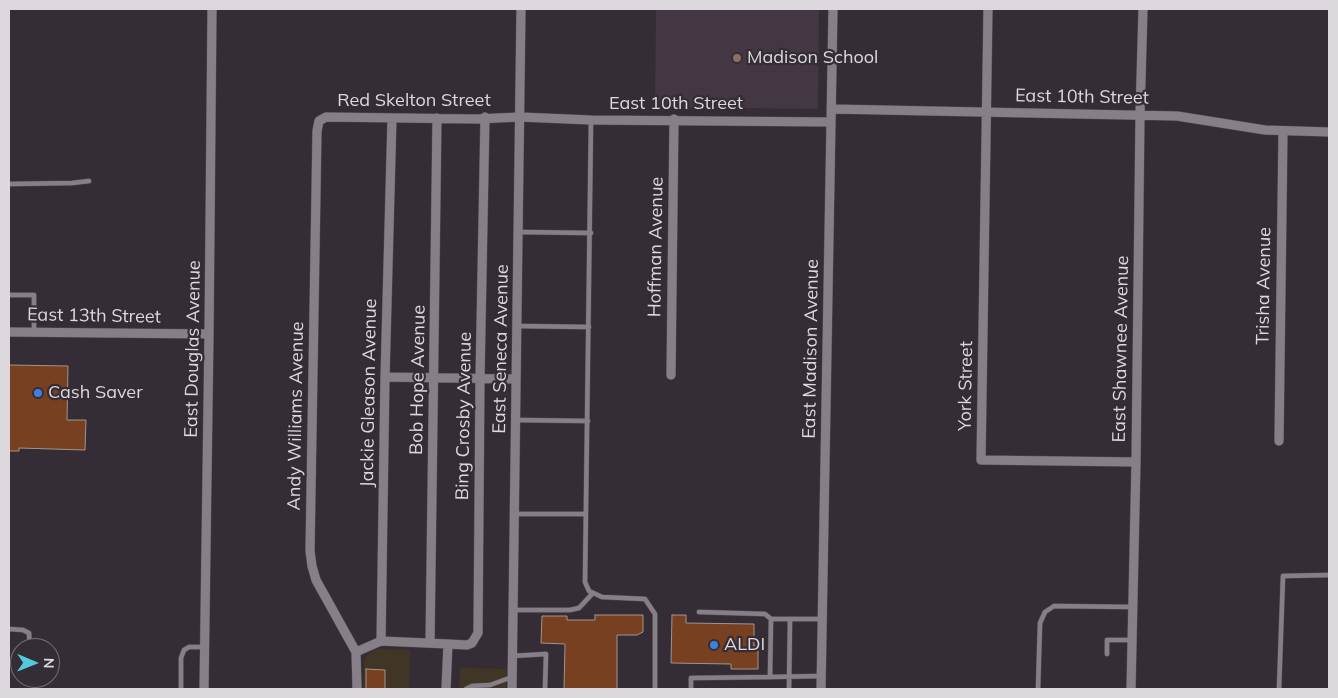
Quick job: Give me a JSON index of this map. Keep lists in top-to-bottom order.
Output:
{
  "streets": {
    "street": [
      "East 10th Street",
      "Red Skelton Street",
      "Hoffman Avenue",
      "Trisha Avenue",
      "East 13th Street",
      "East Douglas Avenue",
      "East Seneca Avenue",
      "East Madison Avenue",
      "East Shawnee Avenue",
      "Bob Hope Avenue",
      "York Street",
      "Jackie Gleason Avenue",
      "Andy Williams Avenue",
      "Bing Crosby Avenue"
    ]
  },
  "crossings": [
    ["East 10th Street", "Red Skelton Street"],
    ["East 10th Street", "Hoffman Avenue"],
    ["East 10th Street", "Trisha Avenue"],
    ["East 10th Street", "East Seneca Avenue"],
    ["East 10th Street", "East Madison Avenue"],
    ["East 10th Street", "East Shawnee Avenue"],
    ["East 10th Street", "York Street"],
    ["Red Skelton Street", "East Seneca Avenue"],
    ["Red Skelton Street", "Bob Hope Avenue"],
    ["Red Skelton Street", "Jackie Gleason Avenue"],
    ["Red Skelton Street", "Andy Williams Avenue"],
    ["Red Skelton Street", "Bing Crosby Avenue"],
    ["East 13th Street", "East Douglas Avenue"],
    ["East Shawnee Avenue", "York Street"]
  ],
  "places": ["Madison School", "Cash Saver", "ALDI"],
  "north": "right"
}
